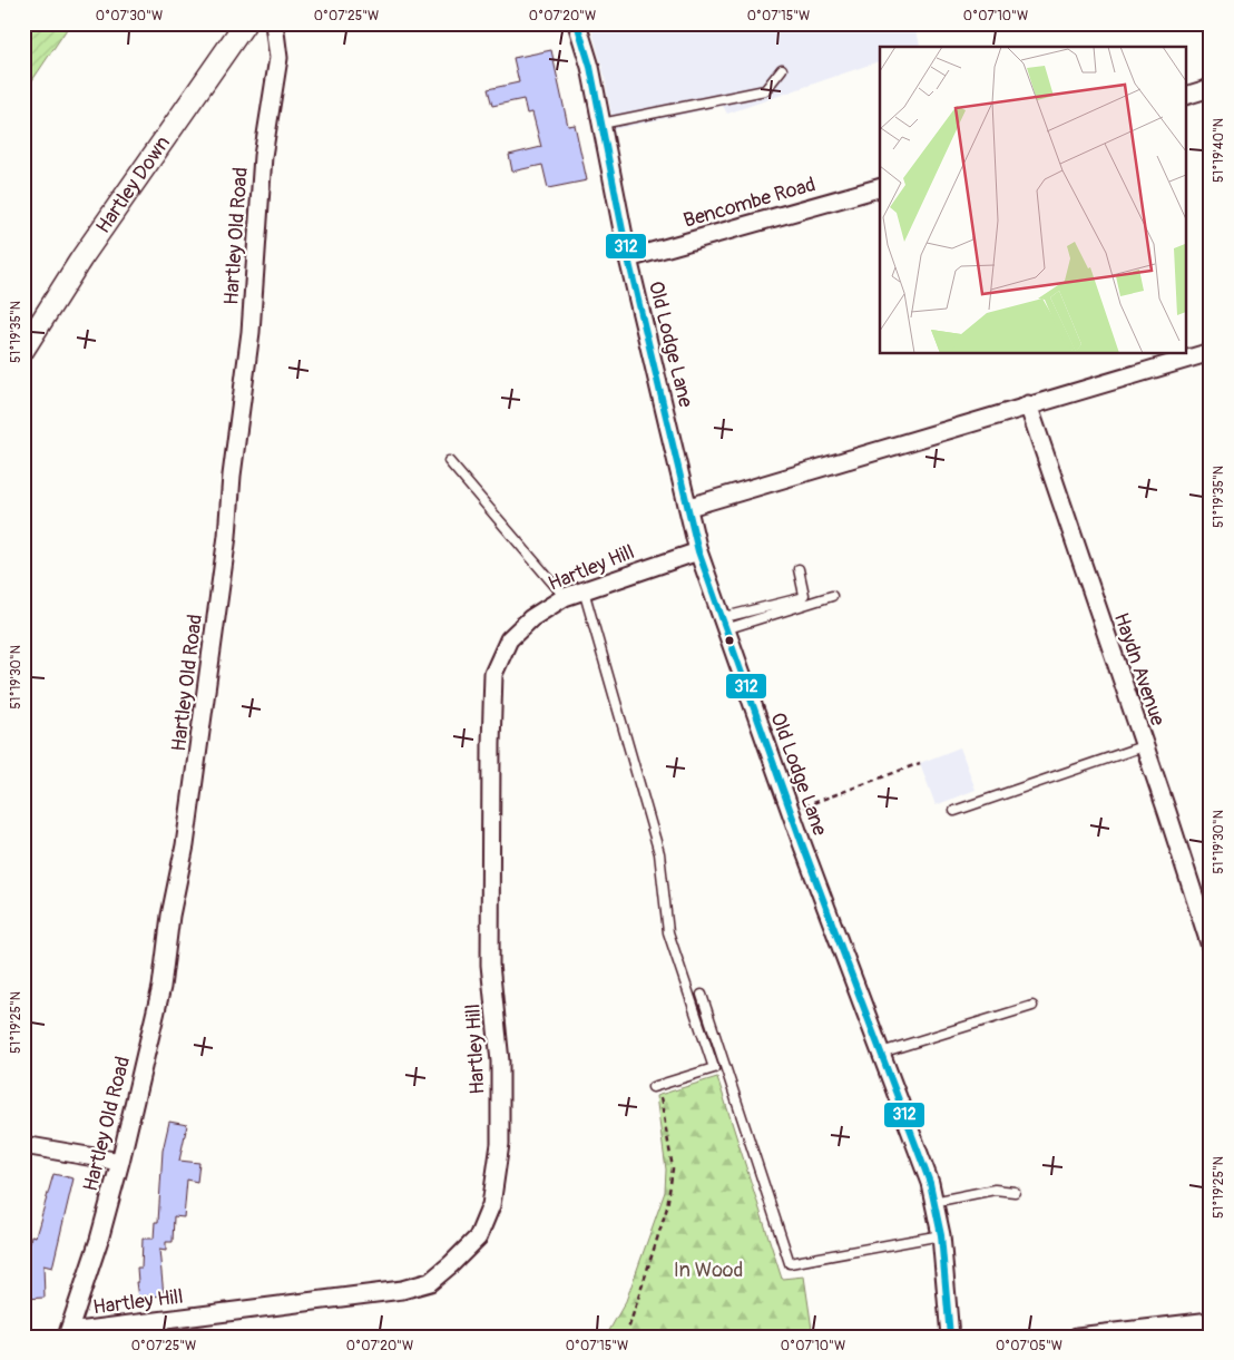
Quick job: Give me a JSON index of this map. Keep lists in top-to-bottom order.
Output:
{
  "streets": {
    "street": [
      "Hartley Down",
      "Bencombe Road",
      "Hartley Old Road",
      "Old Lodge Lane",
      "Hartley Hill",
      "Haydn Avenue"
    ]
  },
  "crossings": [
    ["Bencombe Road", "Old Lodge Lane"],
    ["Hartley Old Road", "Hartley Hill"],
    ["Old Lodge Lane", "Hartley Hill"]
  ],
  "parks": ["In Wood"],
  "lines": ["transit line 312"],
  "coordinates": [
    "0°07'30\"W",
    "0°07'25\"W",
    "0°07'20\"W",
    "0°07'15\"W",
    "0°07'10\"W",
    "51°19'40\"N",
    "51°19'35\"N",
    "51°19'30\"N",
    "51°19'25\"N",
    "0°07'05\"W"
  ]
}
